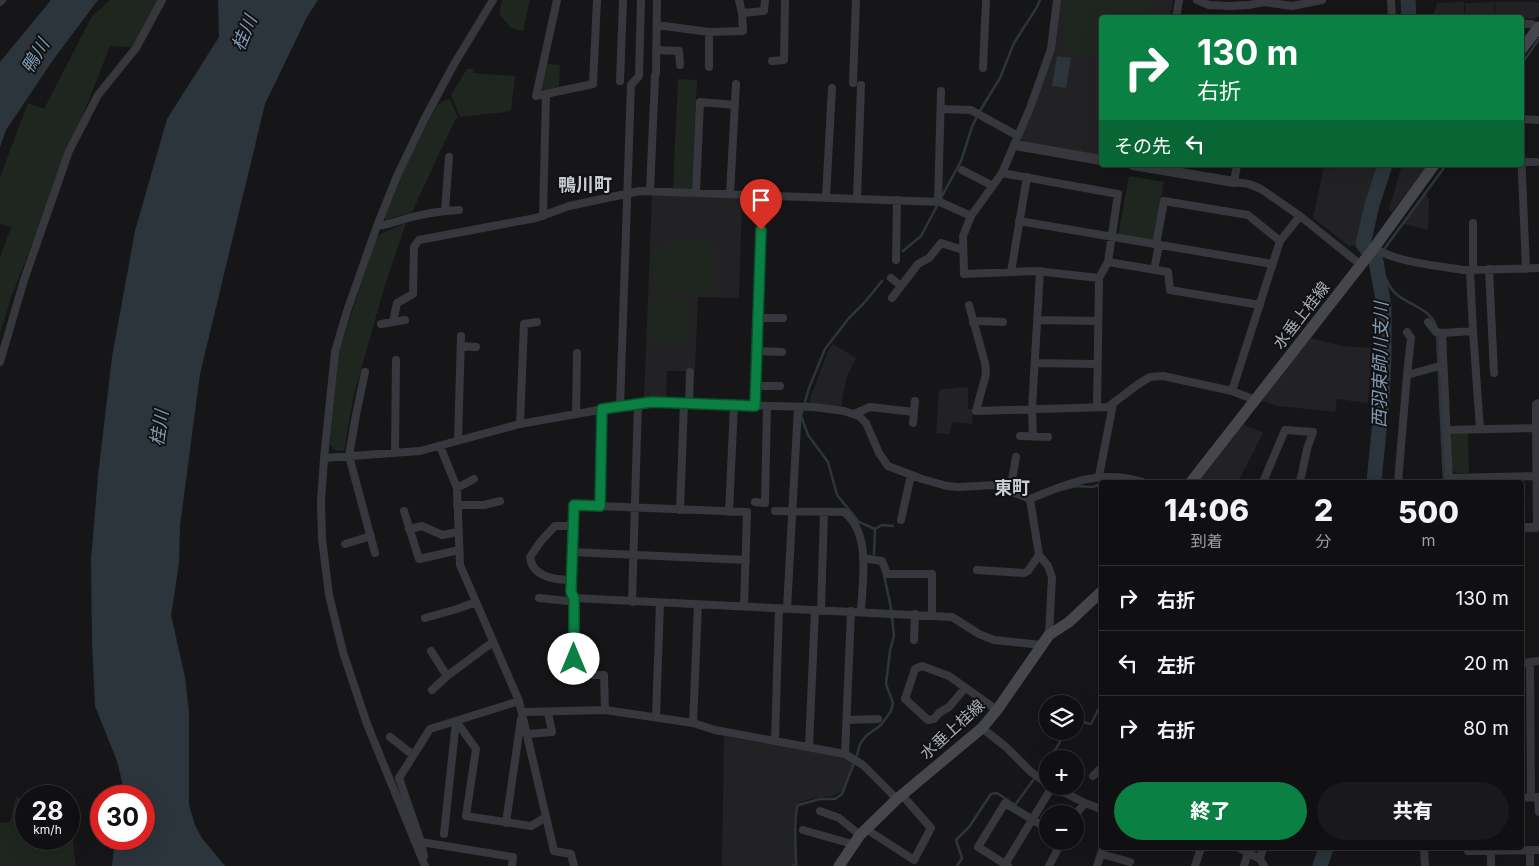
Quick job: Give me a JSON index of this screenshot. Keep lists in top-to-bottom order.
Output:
{
  "streets": {
    "main road": ["水垂上桂線"]
  },
  "districts": ["鴨川町", "東町"],
  "water": ["桂川", "鴨川", "西羽束師川支川"],
  "page": {
    "turn": ["130 m", "右折"],
    "then": "その先",
    "eta": [
      "14:06",
      "到着",
      "2",
      "分",
      "500",
      "m"
    ],
    "list": [
      {
        "name": "右折",
        "value": "130 m"
      },
      {
        "name": "左折",
        "value": "20 m"
      },
      {
        "name": "右折",
        "value": "80 m"
      }
    ],
    "map_buttons": ["+", "−"],
    "buttons": ["終了", "共有"],
    "speed": "28 km/h",
    "limit": "30"
  }
}
